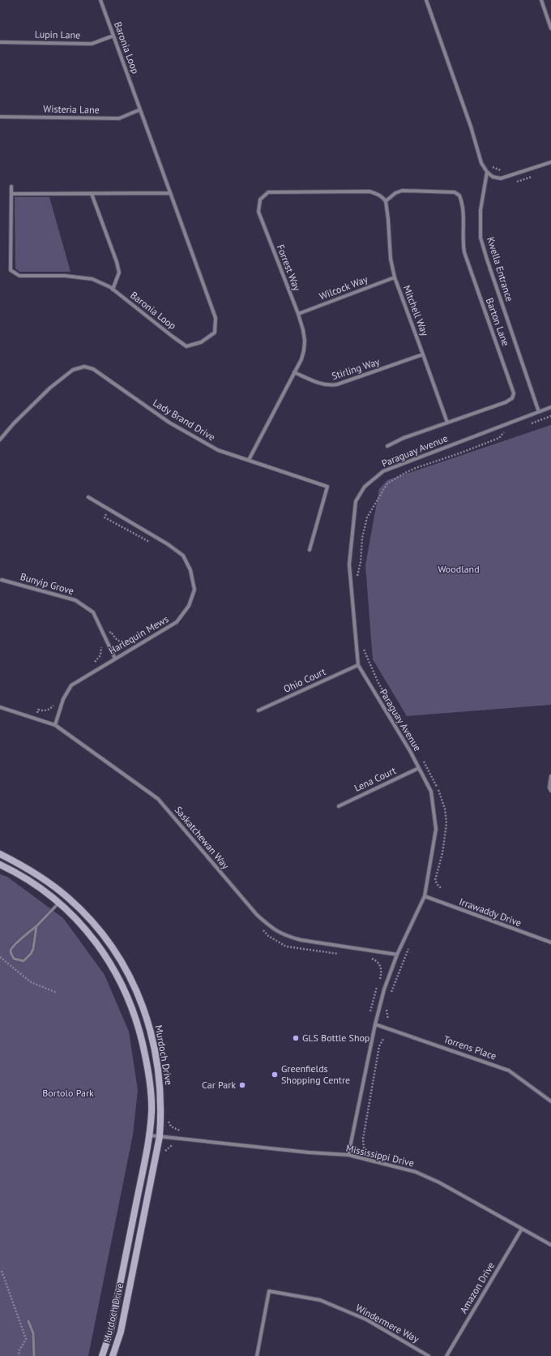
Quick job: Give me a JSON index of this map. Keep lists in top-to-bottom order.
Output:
{
  "streets": {
    "main road": ["Murdoch Drive"],
    "street": [
      "Lupin Lane",
      "Baronia Loop",
      "Wisteria Lane",
      "Forrest Way",
      "Kwella Entrance",
      "Wilcock Way",
      "Mitchell Way",
      "Barton Lane",
      "Stirling Way",
      "Lady Brand Drive",
      "Paraguay Avenue",
      "Bunyip Grove",
      "Harlequin Mews",
      "Ohio Court",
      "Lena Court",
      "Saskatchewan Way",
      "Irrawaddy Drive",
      "Torrens Place",
      "Mississippi Drive",
      "Amazon Drive",
      "Windermere Way"
    ]
  },
  "crossings": [
    ["Lupin Lane", "Baronia Loop"],
    ["Baronia Loop", "Wisteria Lane"],
    ["Forrest Way", "Wilcock Way"],
    ["Forrest Way", "Mitchell Way"],
    ["Forrest Way", "Barton Lane"],
    ["Forrest Way", "Stirling Way"],
    ["Forrest Way", "Lady Brand Drive"],
    ["Kwella Entrance", "Paraguay Avenue"],
    ["Wilcock Way", "Mitchell Way"],
    ["Mitchell Way", "Barton Lane"],
    ["Mitchell Way", "Stirling Way"],
    ["Paraguay Avenue", "Ohio Court"],
    ["Paraguay Avenue", "Lena Court"],
    ["Paraguay Avenue", "Saskatchewan Way"],
    ["Paraguay Avenue", "Irrawaddy Drive"],
    ["Paraguay Avenue", "Torrens Place"],
    ["Paraguay Avenue", "Mississippi Drive"],
    ["Bunyip Grove", "Harlequin Mews"],
    ["Harlequin Mews", "Saskatchewan Way"],
    ["Murdoch Drive", "Mississippi Drive"],
    ["Mississippi Drive", "Amazon Drive"]
  ],
  "parks": ["Woodland", "Bortolo Park"],
  "places": ["GLS Bottle Shop", "Greenfields Shopping Centre", "Car Park"]
}
